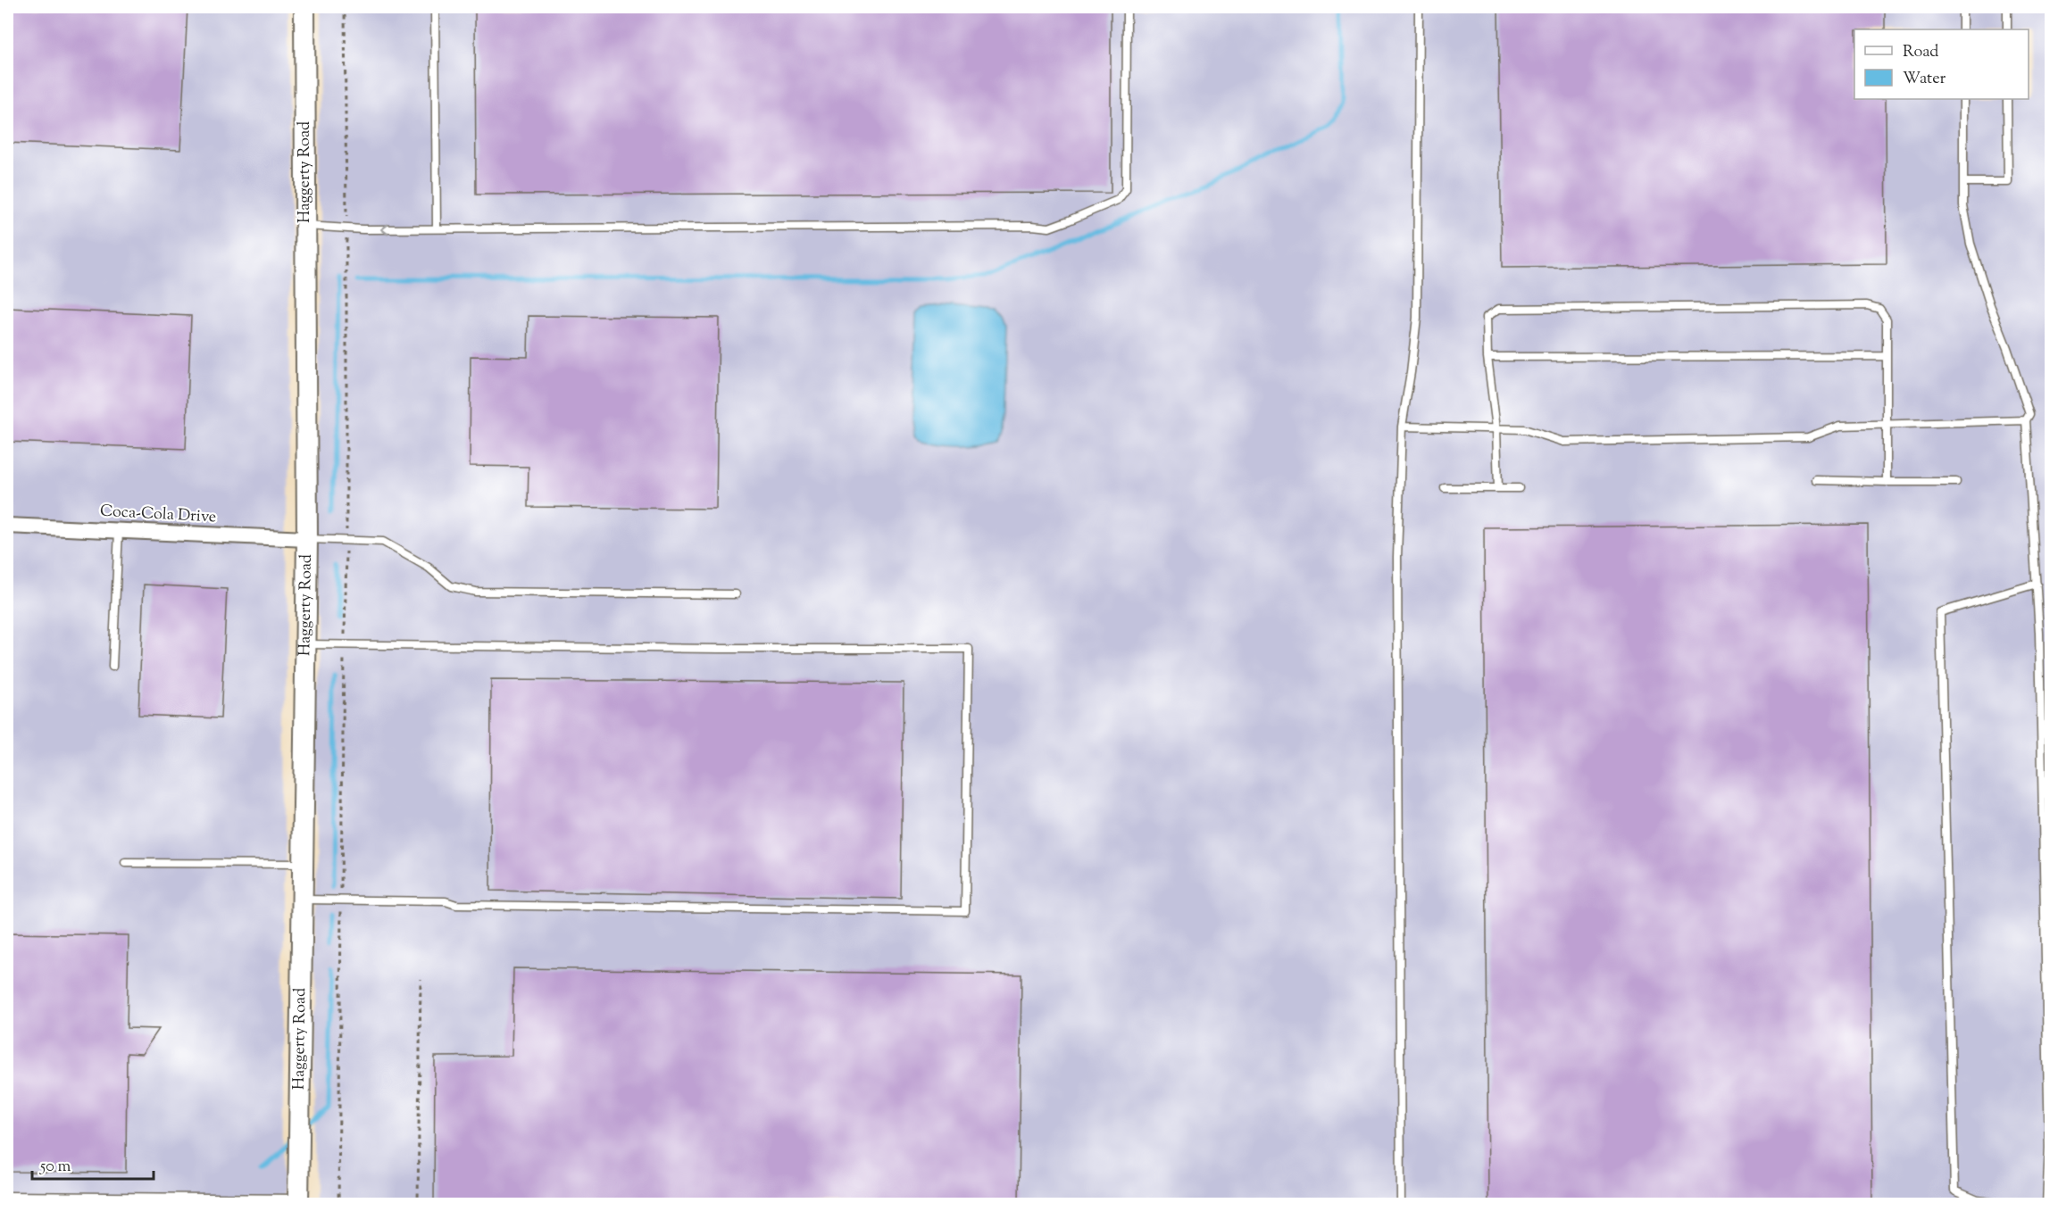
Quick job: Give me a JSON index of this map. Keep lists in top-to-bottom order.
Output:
{
  "streets": {
    "main road": ["Haggerty Road"],
    "street": ["Coca-Cola Drive"]
  },
  "crossings": [
    ["Haggerty Road", "Coca-Cola Drive"]
  ],
  "legend": ["Road", "Water"],
  "scale_bar": "50 m"
}
